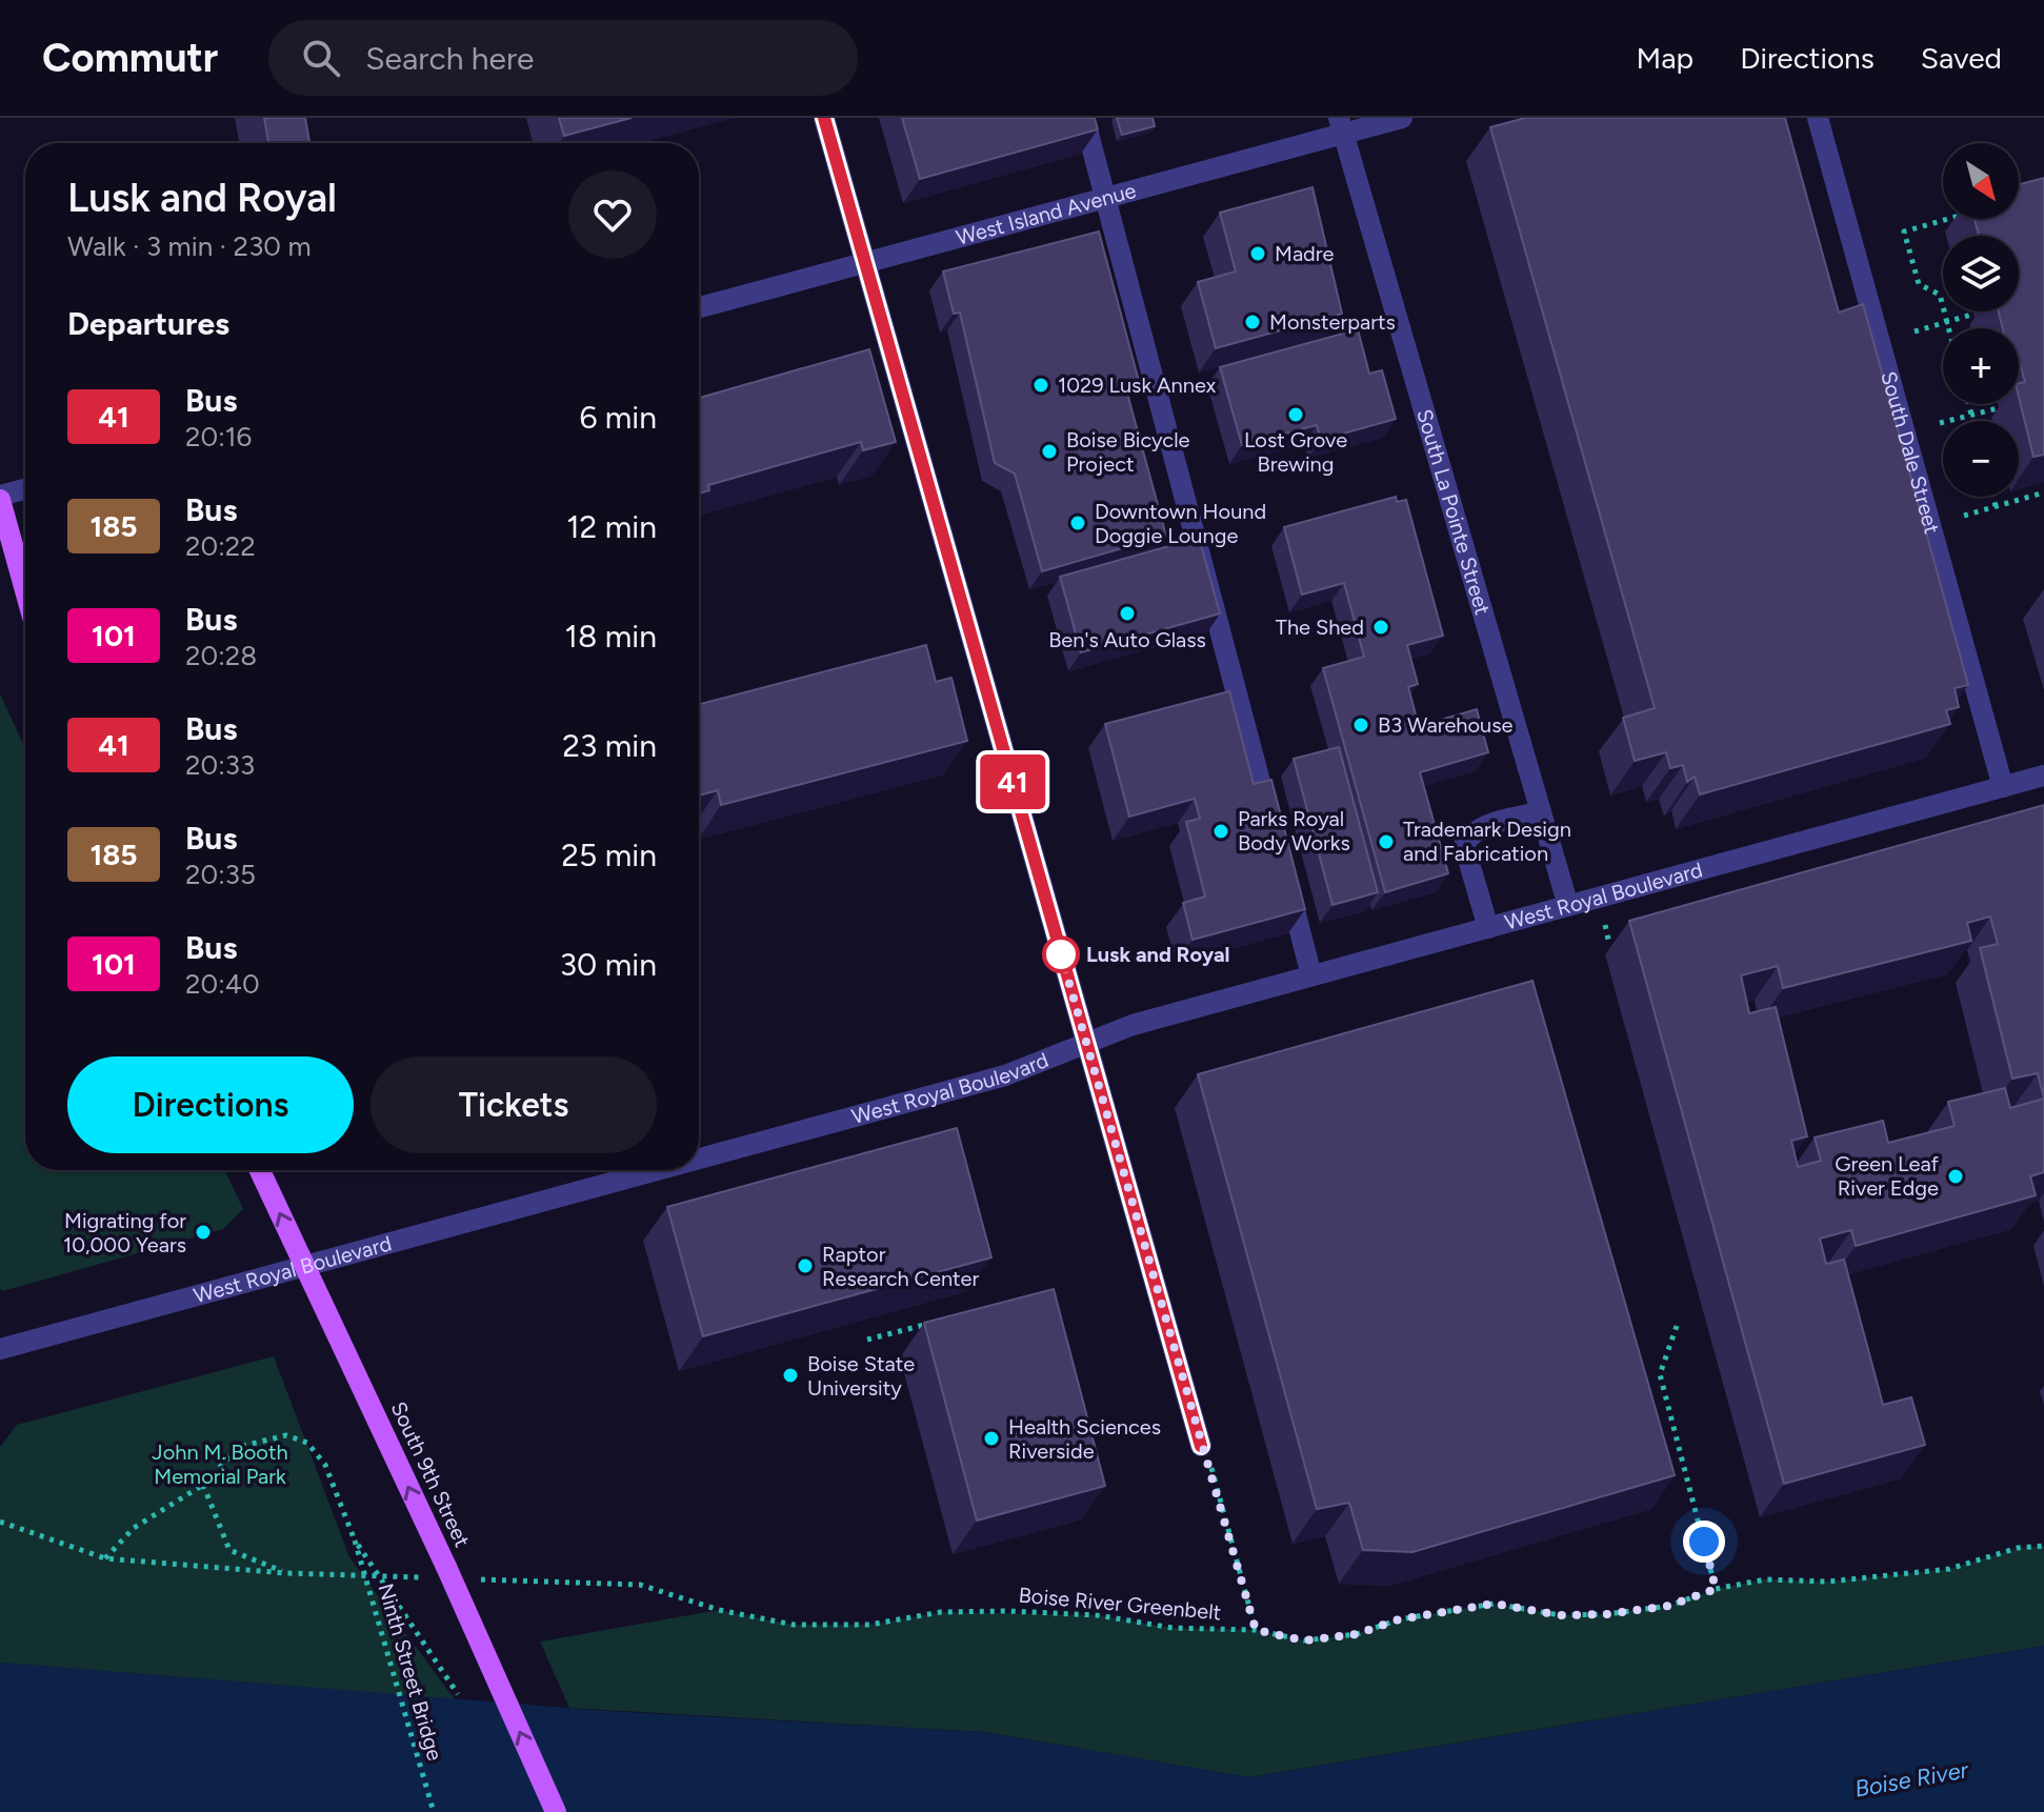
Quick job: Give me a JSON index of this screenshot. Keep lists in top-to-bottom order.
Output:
{
  "streets": {
    "main road": ["South 9th Street"],
    "street": [
      "West Island Avenue",
      "South Dale Street",
      "South La Pointe Street",
      "West Royal Boulevard"
    ],
    "path": ["Boise River Greenbelt", "Ninth Street Bridge"]
  },
  "crossings": [
    ["West Island Avenue", "South La Pointe Street"],
    ["South Dale Street", "West Royal Boulevard"],
    ["South La Pointe Street", "West Royal Boulevard"],
    ["West Royal Boulevard", "South 9th Street"]
  ],
  "one_way": ["South 9th Street"],
  "water": ["Boise River"],
  "parks": ["John M. Booth Memorial Park"],
  "places": [
    "Madre",
    "Monsterparts",
    "1029 Lusk Annex",
    "Lost Grove Brewing",
    "Boise Bicycle Project",
    "Downtown Hound Doggie Lounge",
    "Ben's Auto Glass",
    "The Shed",
    "B3 Warehouse",
    "Parks Royal Body Works",
    "Trademark Design and Fabrication",
    "Lusk and Royal",
    "Green Leaf River Edge",
    "Migrating for 10,000 Years",
    "Raptor Research Center",
    "Boise State University",
    "Health Sciences Riverside"
  ],
  "lines": ["bus line 41"],
  "north": "bottom right",
  "page": {
    "header": "Commutr",
    "search": "Search here",
    "nav": ["Map", "Directions", "Saved"],
    "on_map": "41",
    "map_buttons": ["+", "−"],
    "heading": [
      ["Lusk and Royal", "Walk · 3 min · 230 m"],
      "Departures"
    ],
    "list": [
      {
        "mark": "41",
        "name": "Bus",
        "note": "20:16",
        "value": "6 min"
      },
      {
        "mark": "185",
        "name": "Bus",
        "note": "20:22",
        "value": "12 min"
      },
      {
        "mark": "101",
        "name": "Bus",
        "note": "20:28",
        "value": "18 min"
      },
      {
        "mark": "41",
        "name": "Bus",
        "note": "20:33",
        "value": "23 min"
      },
      {
        "mark": "185",
        "name": "Bus",
        "note": "20:35",
        "value": "25 min"
      },
      {
        "mark": "101",
        "name": "Bus",
        "note": "20:40",
        "value": "30 min"
      }
    ],
    "buttons": ["Directions", "Tickets"]
  }
}
